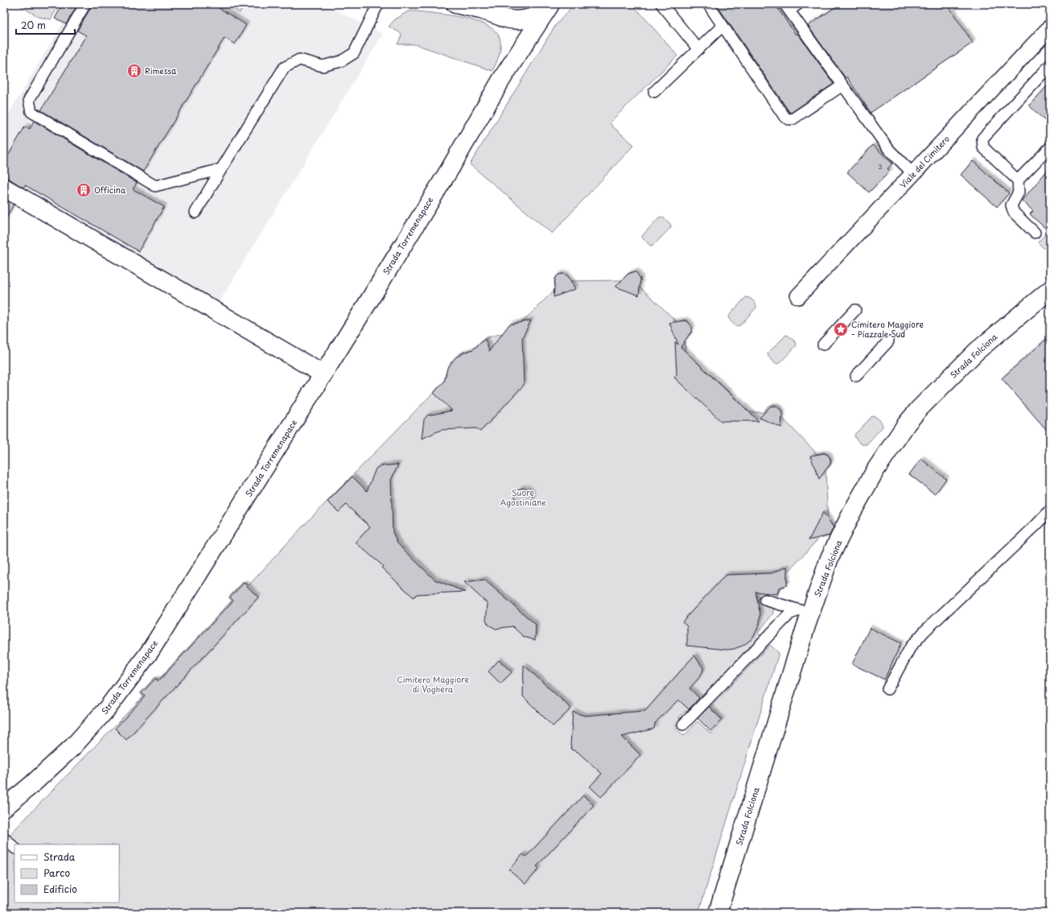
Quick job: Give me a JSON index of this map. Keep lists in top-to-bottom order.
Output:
{
  "streets": {
    "street": ["Viale del Cimitero", "Strada Torremenapace", "Strada Folciona"]
  },
  "parks": ["Suore Agostiniane", "Cimitero Maggiore di Voghera"],
  "places": {
    "building": ["Rimessa", "Officina"],
    "place": ["Cimitero Maggiore - Piazzale Sud"]
  },
  "house_numbers": ["3"],
  "legend": ["Strada", "Parco", "Edificio"],
  "scale_bar": "20 m"
}
